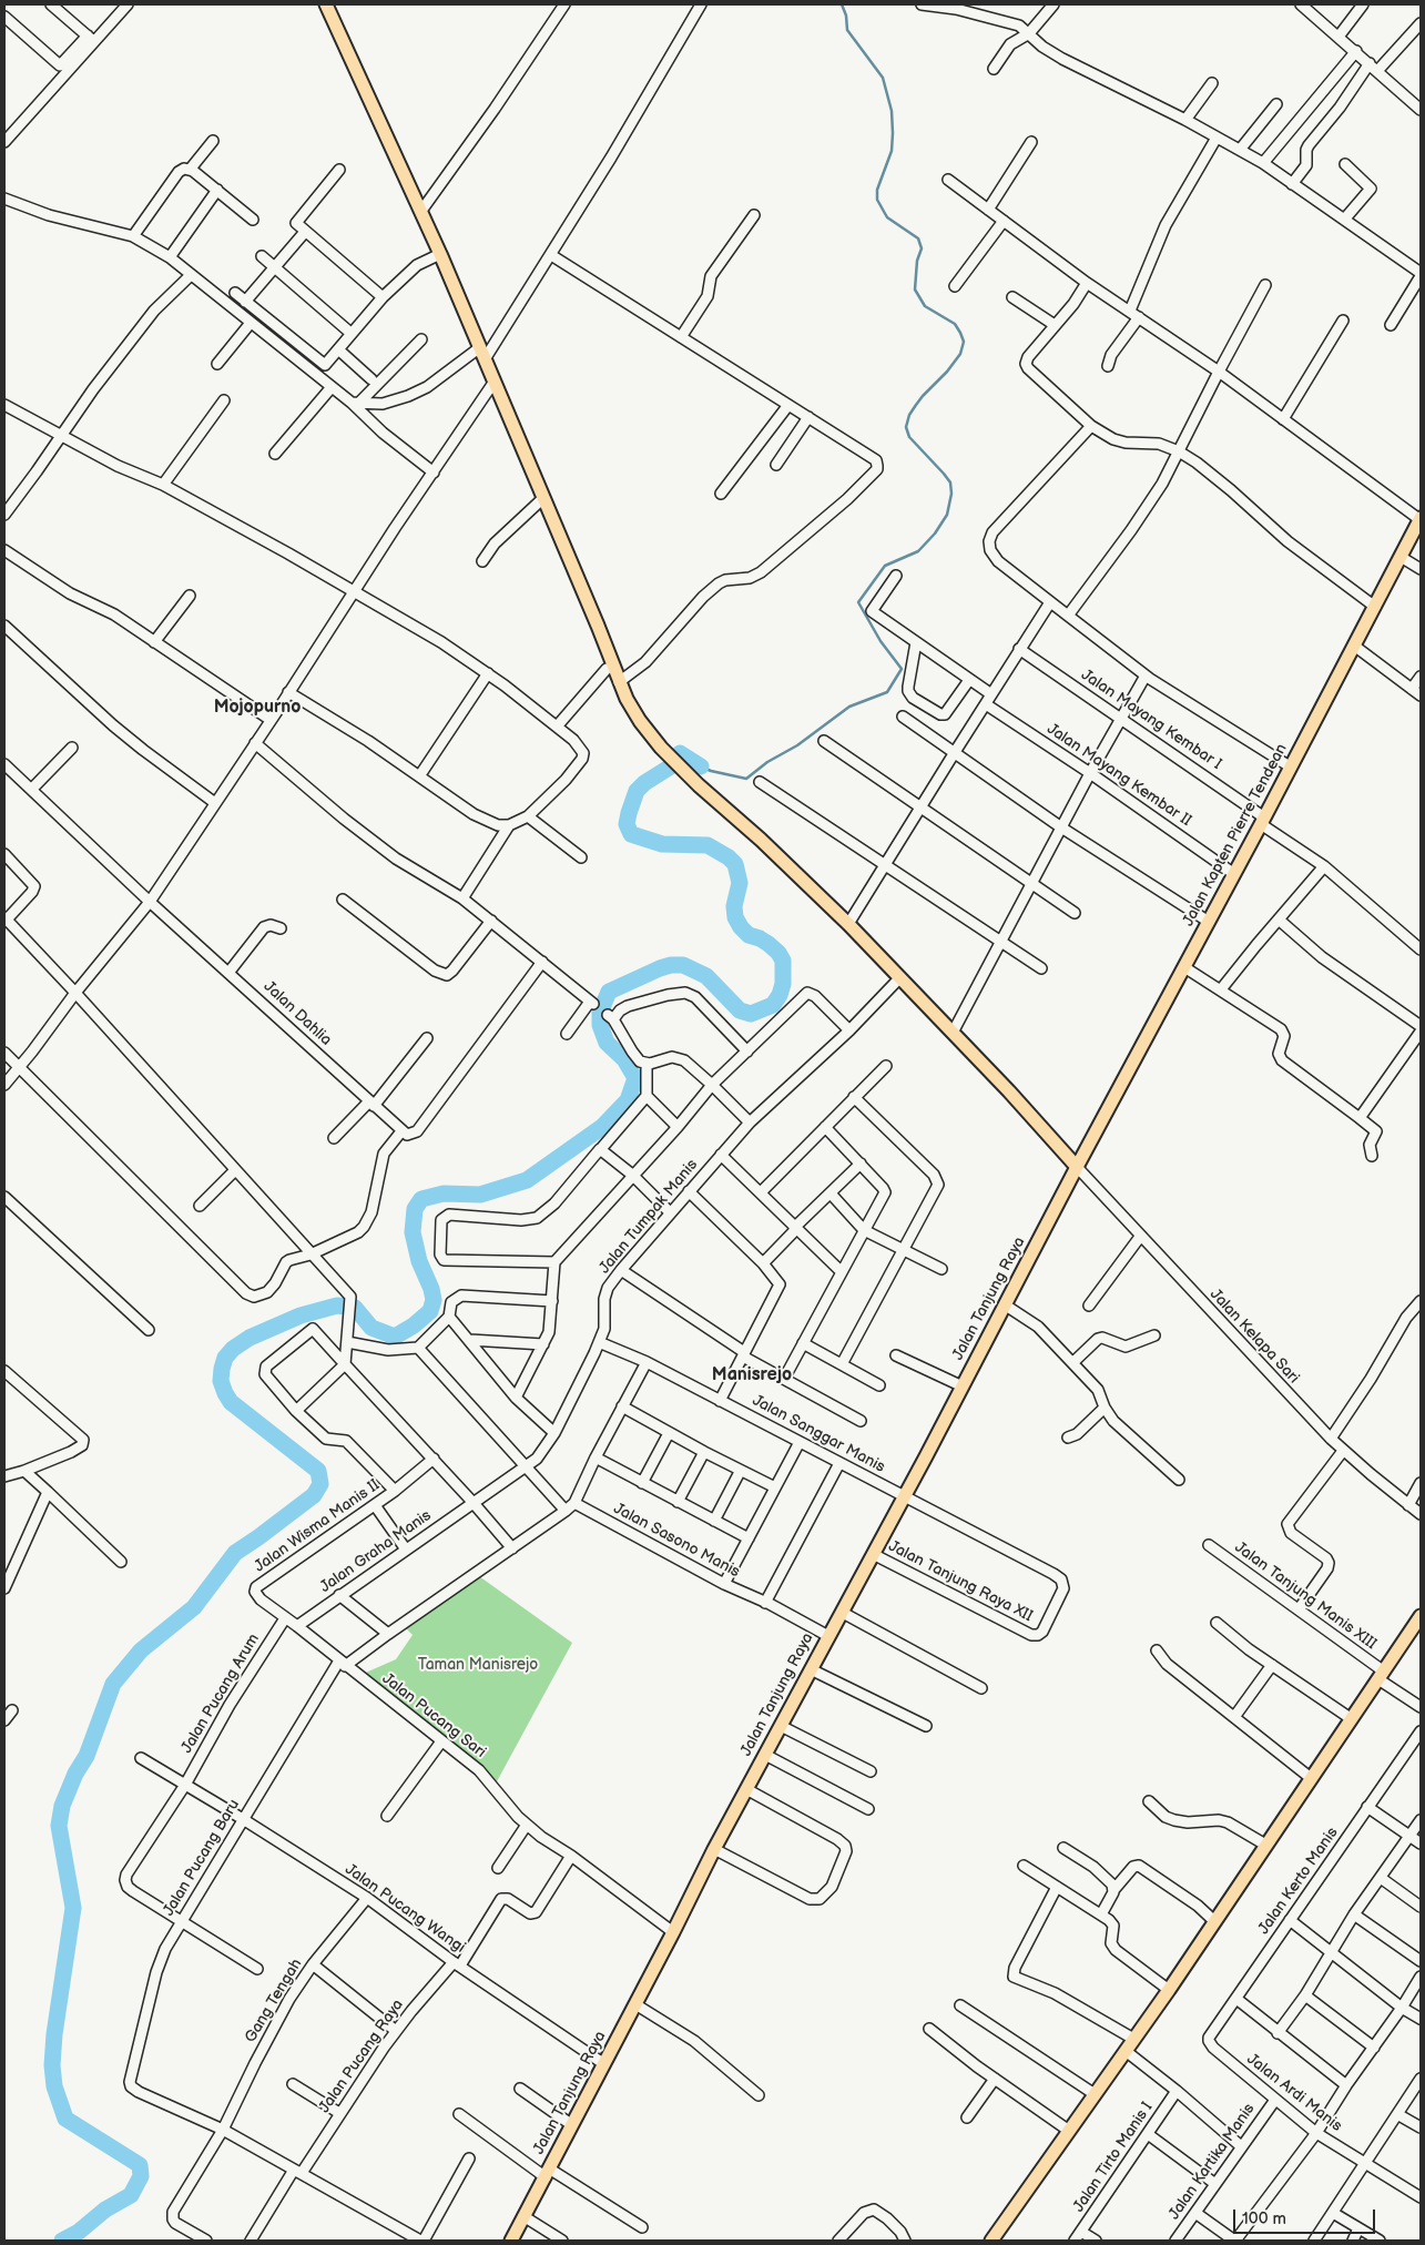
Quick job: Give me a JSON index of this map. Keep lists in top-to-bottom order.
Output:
{
  "streets": {
    "main road": ["Jalan Kapten Pierre Tendean", "Jalan Tanjung Raya"],
    "street": [
      "Jalan Mayang Kembar I",
      "Jalan Mayang Kembar II",
      "Jalan Dahlia",
      "Jalan Tumpak Manis",
      "Jalan Kelapa Sari",
      "Jalan Sanggar Manis",
      "Jalan Wisma Manis II",
      "Jalan Sasono Manis",
      "Jalan Graha Manis",
      "Jalan Tanjung Raya XII",
      "Jalan Tanjung Manis XIII",
      "Jalan Pucang Arum",
      "Jalan Pucang Sari",
      "Jalan Pucang Baru",
      "Jalan Kerto Manis",
      "Jalan Pucang Wangi",
      "Gang Tengah",
      "Jalan Pucang Raya",
      "Jalan Ardi Manis",
      "Jalan Tirto Manis I",
      "Jalan Kartika Manis"
    ]
  },
  "crossings": [
    ["Jalan Mayang Kembar I", "Jalan Kapten Pierre Tendean"],
    ["Jalan Mayang Kembar II", "Jalan Kapten Pierre Tendean"],
    ["Jalan Kapten Pierre Tendean", "Jalan Tanjung Raya"],
    ["Jalan Kapten Pierre Tendean", "Jalan Kelapa Sari"],
    ["Jalan Tumpak Manis", "Jalan Sanggar Manis"],
    ["Jalan Tumpak Manis", "Jalan Graha Manis"],
    ["Jalan Tanjung Raya", "Jalan Kelapa Sari"],
    ["Jalan Tanjung Raya", "Jalan Sanggar Manis"],
    ["Jalan Tanjung Raya", "Jalan Sasono Manis"],
    ["Jalan Tanjung Raya", "Jalan Tanjung Raya XII"],
    ["Jalan Tanjung Raya", "Jalan Pucang Sari"],
    ["Jalan Tanjung Raya", "Jalan Pucang Wangi"],
    ["Jalan Sanggar Manis", "Jalan Tanjung Raya XII"],
    ["Jalan Wisma Manis II", "Jalan Pucang Sari"],
    ["Jalan Graha Manis", "Jalan Pucang Sari"],
    ["Jalan Pucang Arum", "Jalan Pucang Sari"],
    ["Jalan Pucang Arum", "Jalan Pucang Baru"],
    ["Jalan Pucang Arum", "Jalan Pucang Wangi"],
    ["Jalan Pucang Sari", "Jalan Pucang Baru"],
    ["Jalan Pucang Sari", "Jalan Pucang Raya"],
    ["Jalan Pucang Baru", "Jalan Pucang Wangi"],
    ["Jalan Pucang Baru", "Gang Tengah"],
    ["Jalan Kerto Manis", "Jalan Ardi Manis"],
    ["Jalan Pucang Wangi", "Gang Tengah"],
    ["Jalan Pucang Wangi", "Jalan Pucang Raya"],
    ["Jalan Ardi Manis", "Jalan Kartika Manis"]
  ],
  "districts": ["Mojopurno", "Manisrejo"],
  "parks": ["Taman Manisrejo"],
  "scale_bar": "100 m"
}
